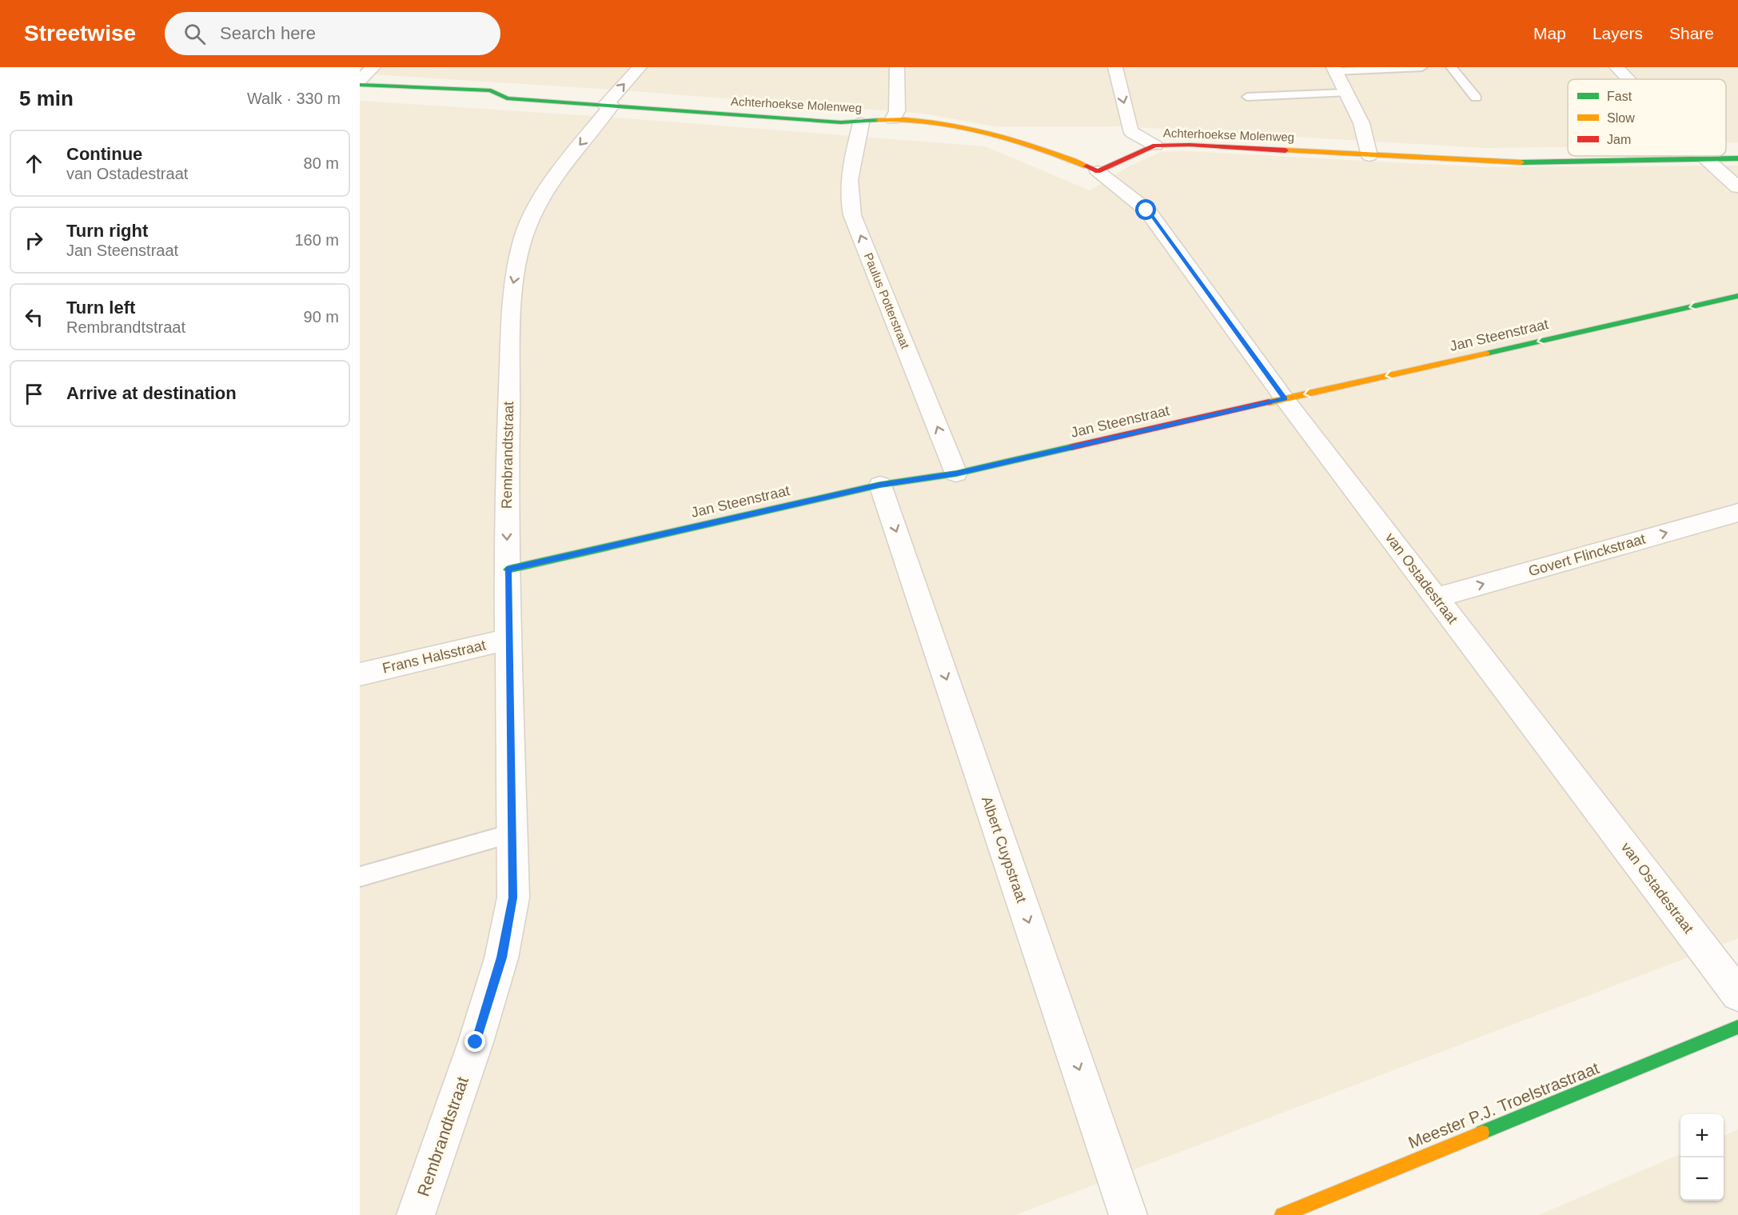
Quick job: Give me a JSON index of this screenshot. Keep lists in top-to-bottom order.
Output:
{
  "streets": {
    "street": [
      "Achterhoekse Molenweg",
      "Paulus Potterstraat",
      "Jan Steenstraat",
      "Rembrandtstraat",
      "Govert Flinckstraat",
      "van Ostadestraat",
      "Frans Halsstraat",
      "Albert Cuypstraat",
      "Meester P.J. Troelstrastraat"
    ]
  },
  "crossings": [
    ["Achterhoekse Molenweg", "Paulus Potterstraat"],
    ["Achterhoekse Molenweg", "Rembrandtstraat"],
    ["Achterhoekse Molenweg", "van Ostadestraat"],
    ["Paulus Potterstraat", "Jan Steenstraat"],
    ["Jan Steenstraat", "Rembrandtstraat"],
    ["Jan Steenstraat", "van Ostadestraat"],
    ["Jan Steenstraat", "Albert Cuypstraat"],
    ["Rembrandtstraat", "Frans Halsstraat"],
    ["Govert Flinckstraat", "van Ostadestraat"]
  ],
  "one_way": [
    "Paulus Potterstraat",
    "Jan Steenstraat",
    "Govert Flinckstraat",
    "Albert Cuypstraat"
  ],
  "legend": ["Fast", "Slow", "Jam"],
  "page": {
    "header": "Streetwise",
    "search": "Search here",
    "nav": ["Map", "Layers", "Share"],
    "heading": ["5 min", "Walk · 330 m"],
    "list": [
      ["Continue", "van Ostadestraat", "80 m"],
      ["Turn right", "Jan Steenstraat", "160 m"],
      ["Turn left", "Rembrandtstraat", "90 m"],
      "Arrive at destination"
    ],
    "map_buttons": ["+", "−"]
  }
}
